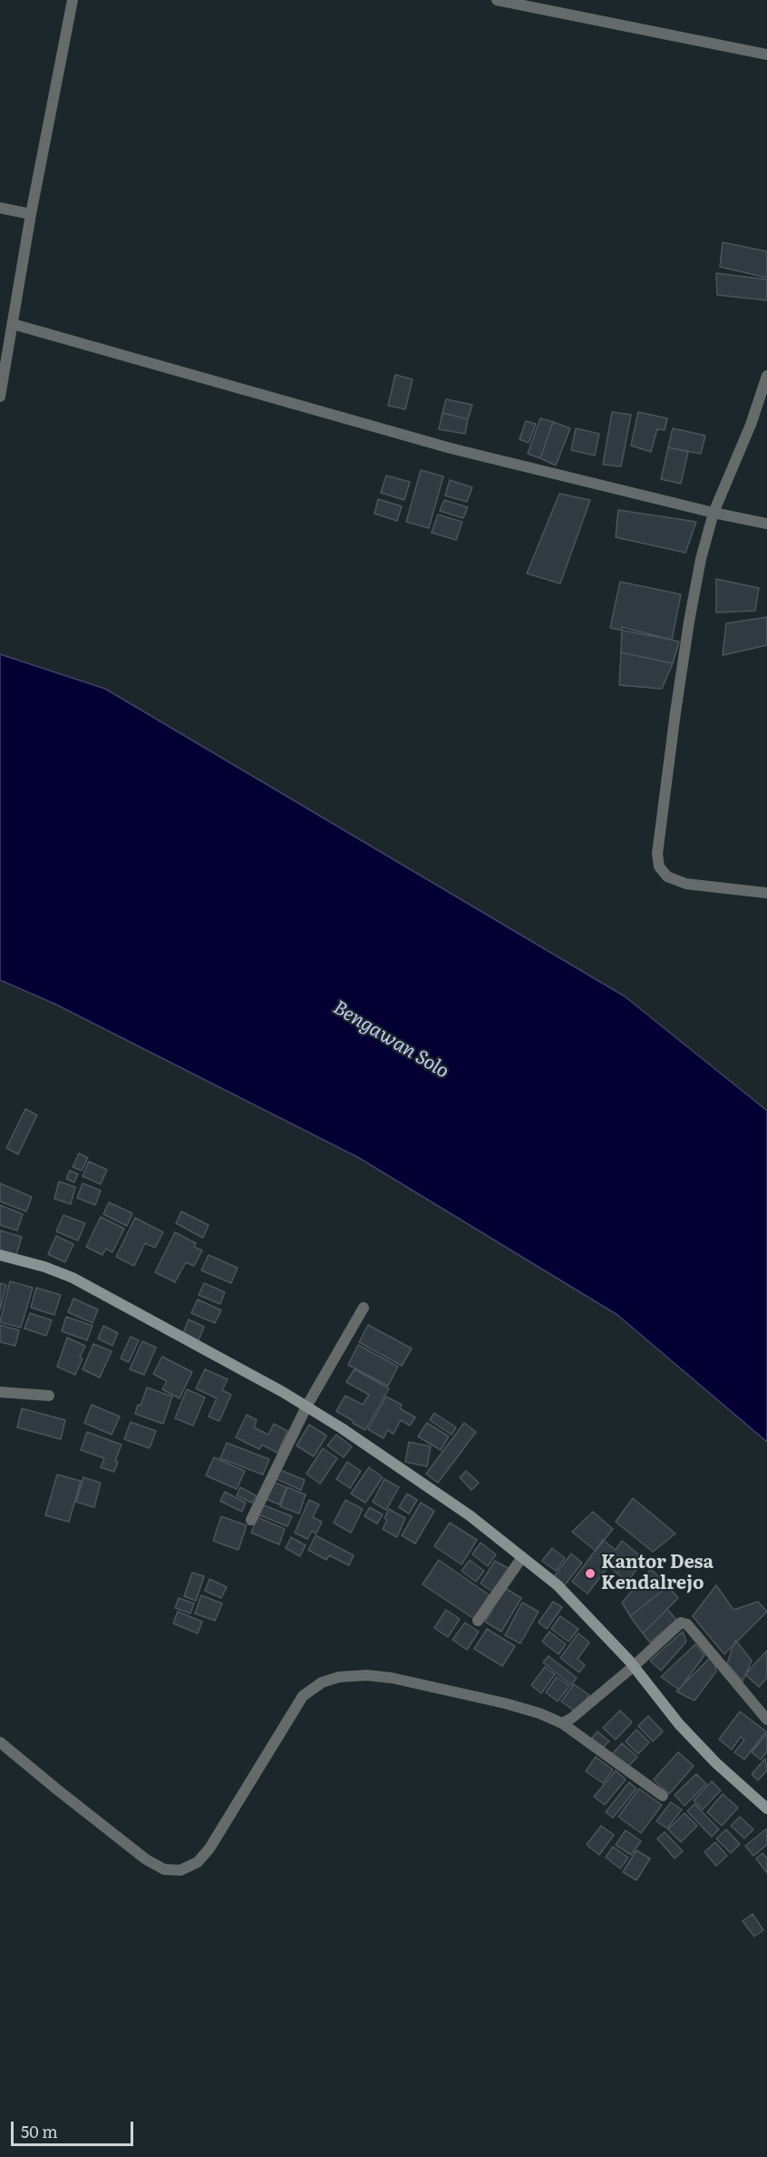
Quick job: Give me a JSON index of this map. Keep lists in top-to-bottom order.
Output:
{
  "water": ["Bengawan Solo"],
  "places": ["Kantor Desa Kendalrejo"],
  "scale_bar": "50 m"
}
